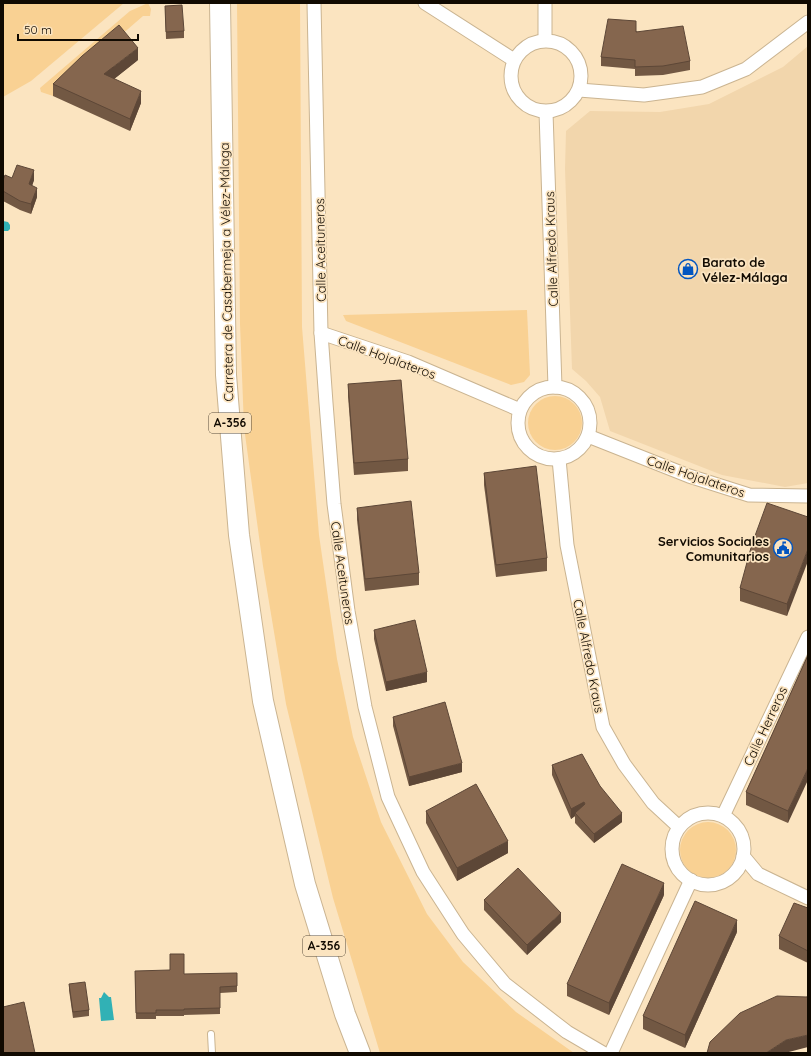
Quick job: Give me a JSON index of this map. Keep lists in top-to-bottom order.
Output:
{
  "streets": {
    "main road": ["Carretera de Casabermeja a Vélez-Málaga", "A-356"],
    "street": [
      "Calle Alfredo Kraus",
      "Calle Aceituneros",
      "Calle Hojalateros",
      "Calle Herreros"
    ]
  },
  "crossings": [
    ["Calle Alfredo Kraus", "Calle Hojalateros"],
    ["Calle Alfredo Kraus", "Calle Herreros"],
    ["Calle Aceituneros", "Calle Hojalateros"]
  ],
  "places": {
    "shop": ["Barato de Vélez-Málaga"],
    "public building": ["Servicios Sociales Comunitarios"]
  },
  "scale_bar": "50 m"
}
